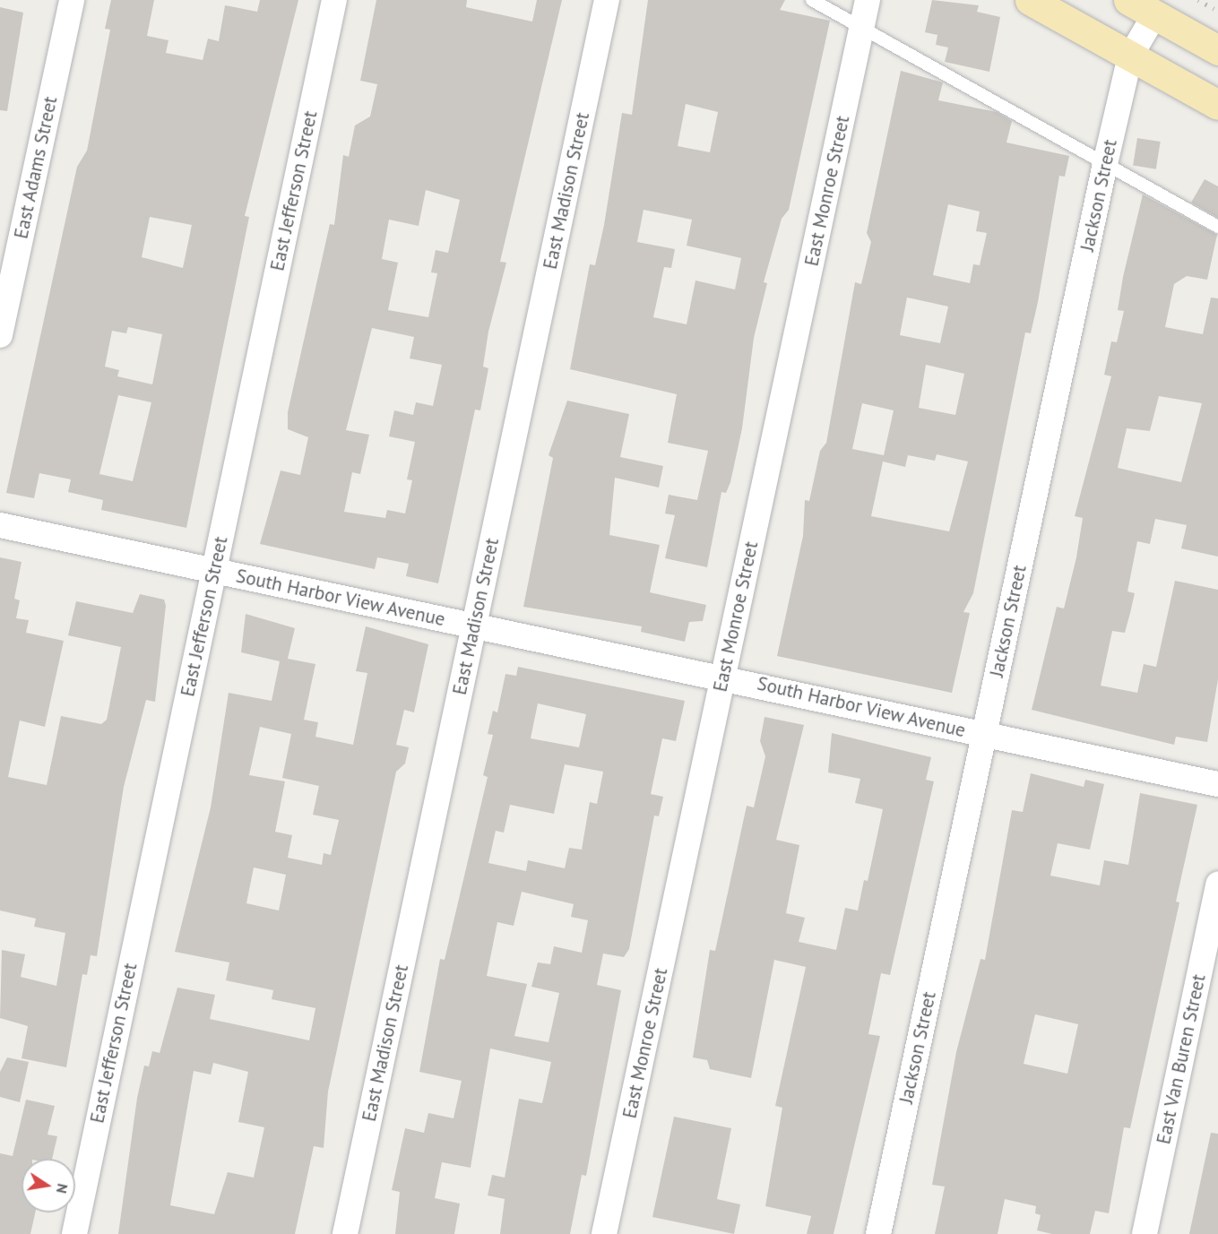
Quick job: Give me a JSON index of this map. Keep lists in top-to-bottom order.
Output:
{
  "streets": {
    "street": [
      "East Adams Street",
      "East Jefferson Street",
      "East Madison Street",
      "East Monroe Street",
      "Jackson Street",
      "South Harbor View Avenue",
      "East Van Buren Street"
    ]
  },
  "crossings": [
    ["East Jefferson Street", "South Harbor View Avenue"],
    ["East Madison Street", "South Harbor View Avenue"],
    ["East Monroe Street", "South Harbor View Avenue"],
    ["Jackson Street", "South Harbor View Avenue"]
  ],
  "north": "right"
}
